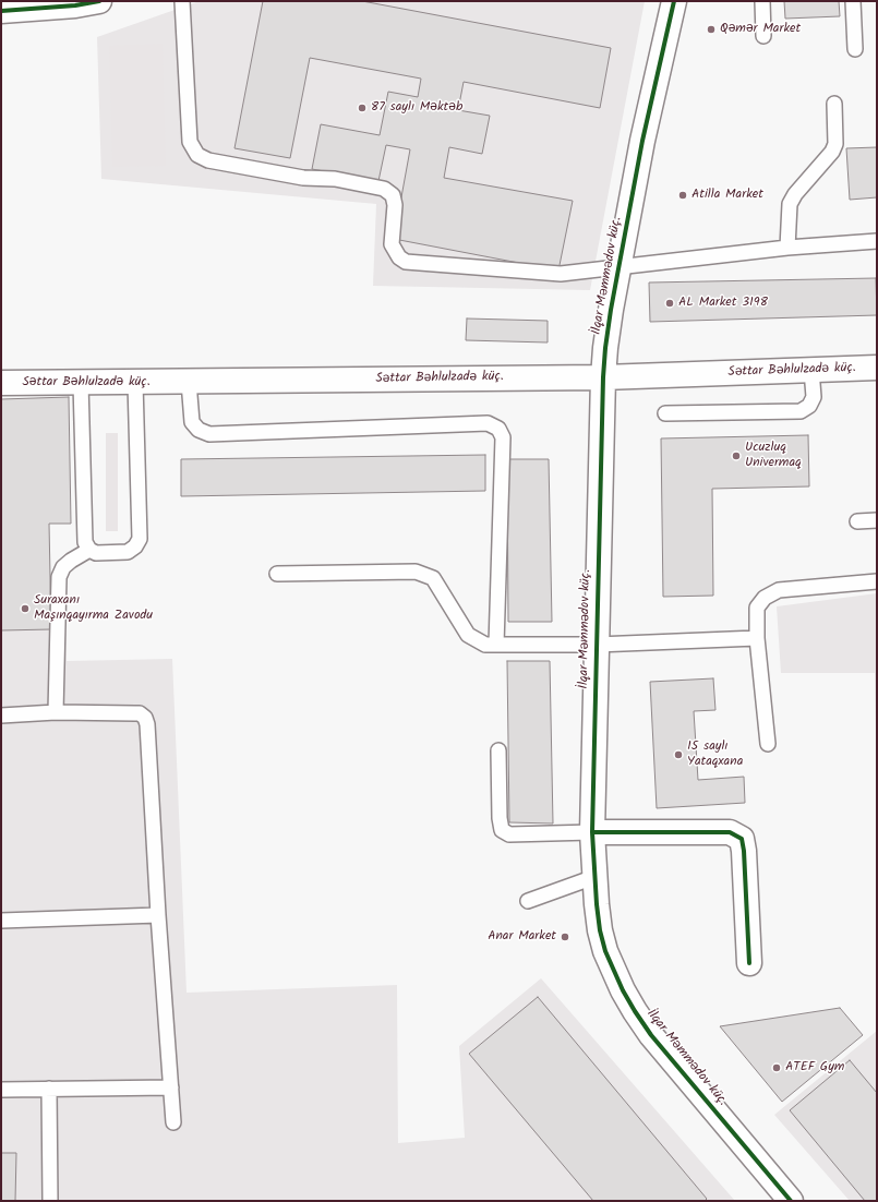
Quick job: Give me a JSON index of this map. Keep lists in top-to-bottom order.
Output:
{
  "streets": {
    "street": ["İlqar Məmmədov küç.", "Səttar Bəhlulzadə küç."]
  },
  "crossings": [
    ["İlqar Məmmədov küç.", "Səttar Bəhlulzadə küç."]
  ],
  "places": [
    "Qəmər Market",
    "87 saylı Məktəb",
    "Atilla Market",
    "AL Market 3198",
    "Ucuzluq Univermaq",
    "Suraxanı Maşınqayırma Zavodu",
    "15 saylı Yataqxana",
    "Anar Market",
    "ATEF Gym"
  ]
}
